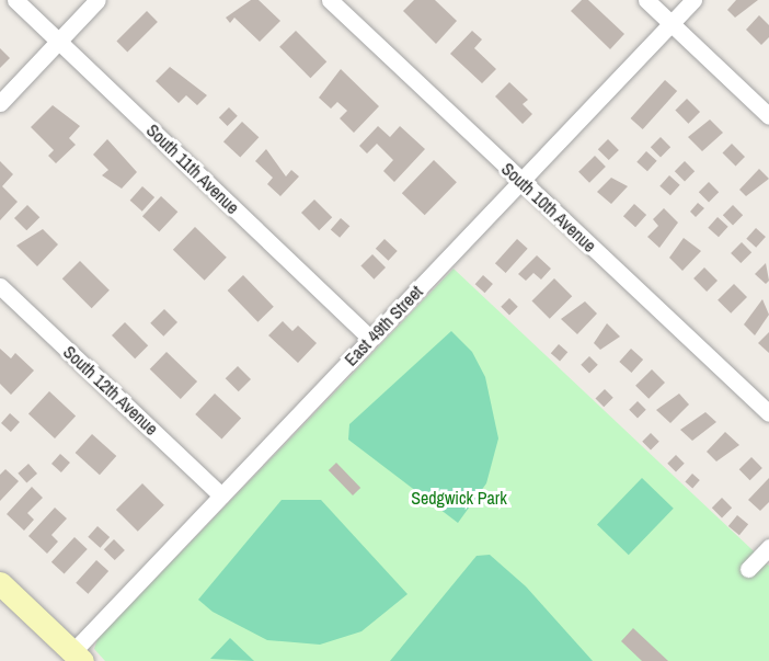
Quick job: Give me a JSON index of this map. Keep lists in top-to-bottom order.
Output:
{
  "streets": {
    "street": [
      "South 11th Avenue",
      "South 10th Avenue",
      "East 49th Street",
      "South 12th Avenue"
    ]
  },
  "crossings": [
    ["South 11th Avenue", "East 49th Street"],
    ["South 10th Avenue", "East 49th Street"],
    ["East 49th Street", "South 12th Avenue"]
  ],
  "parks": ["Sedgwick Park"]
}
